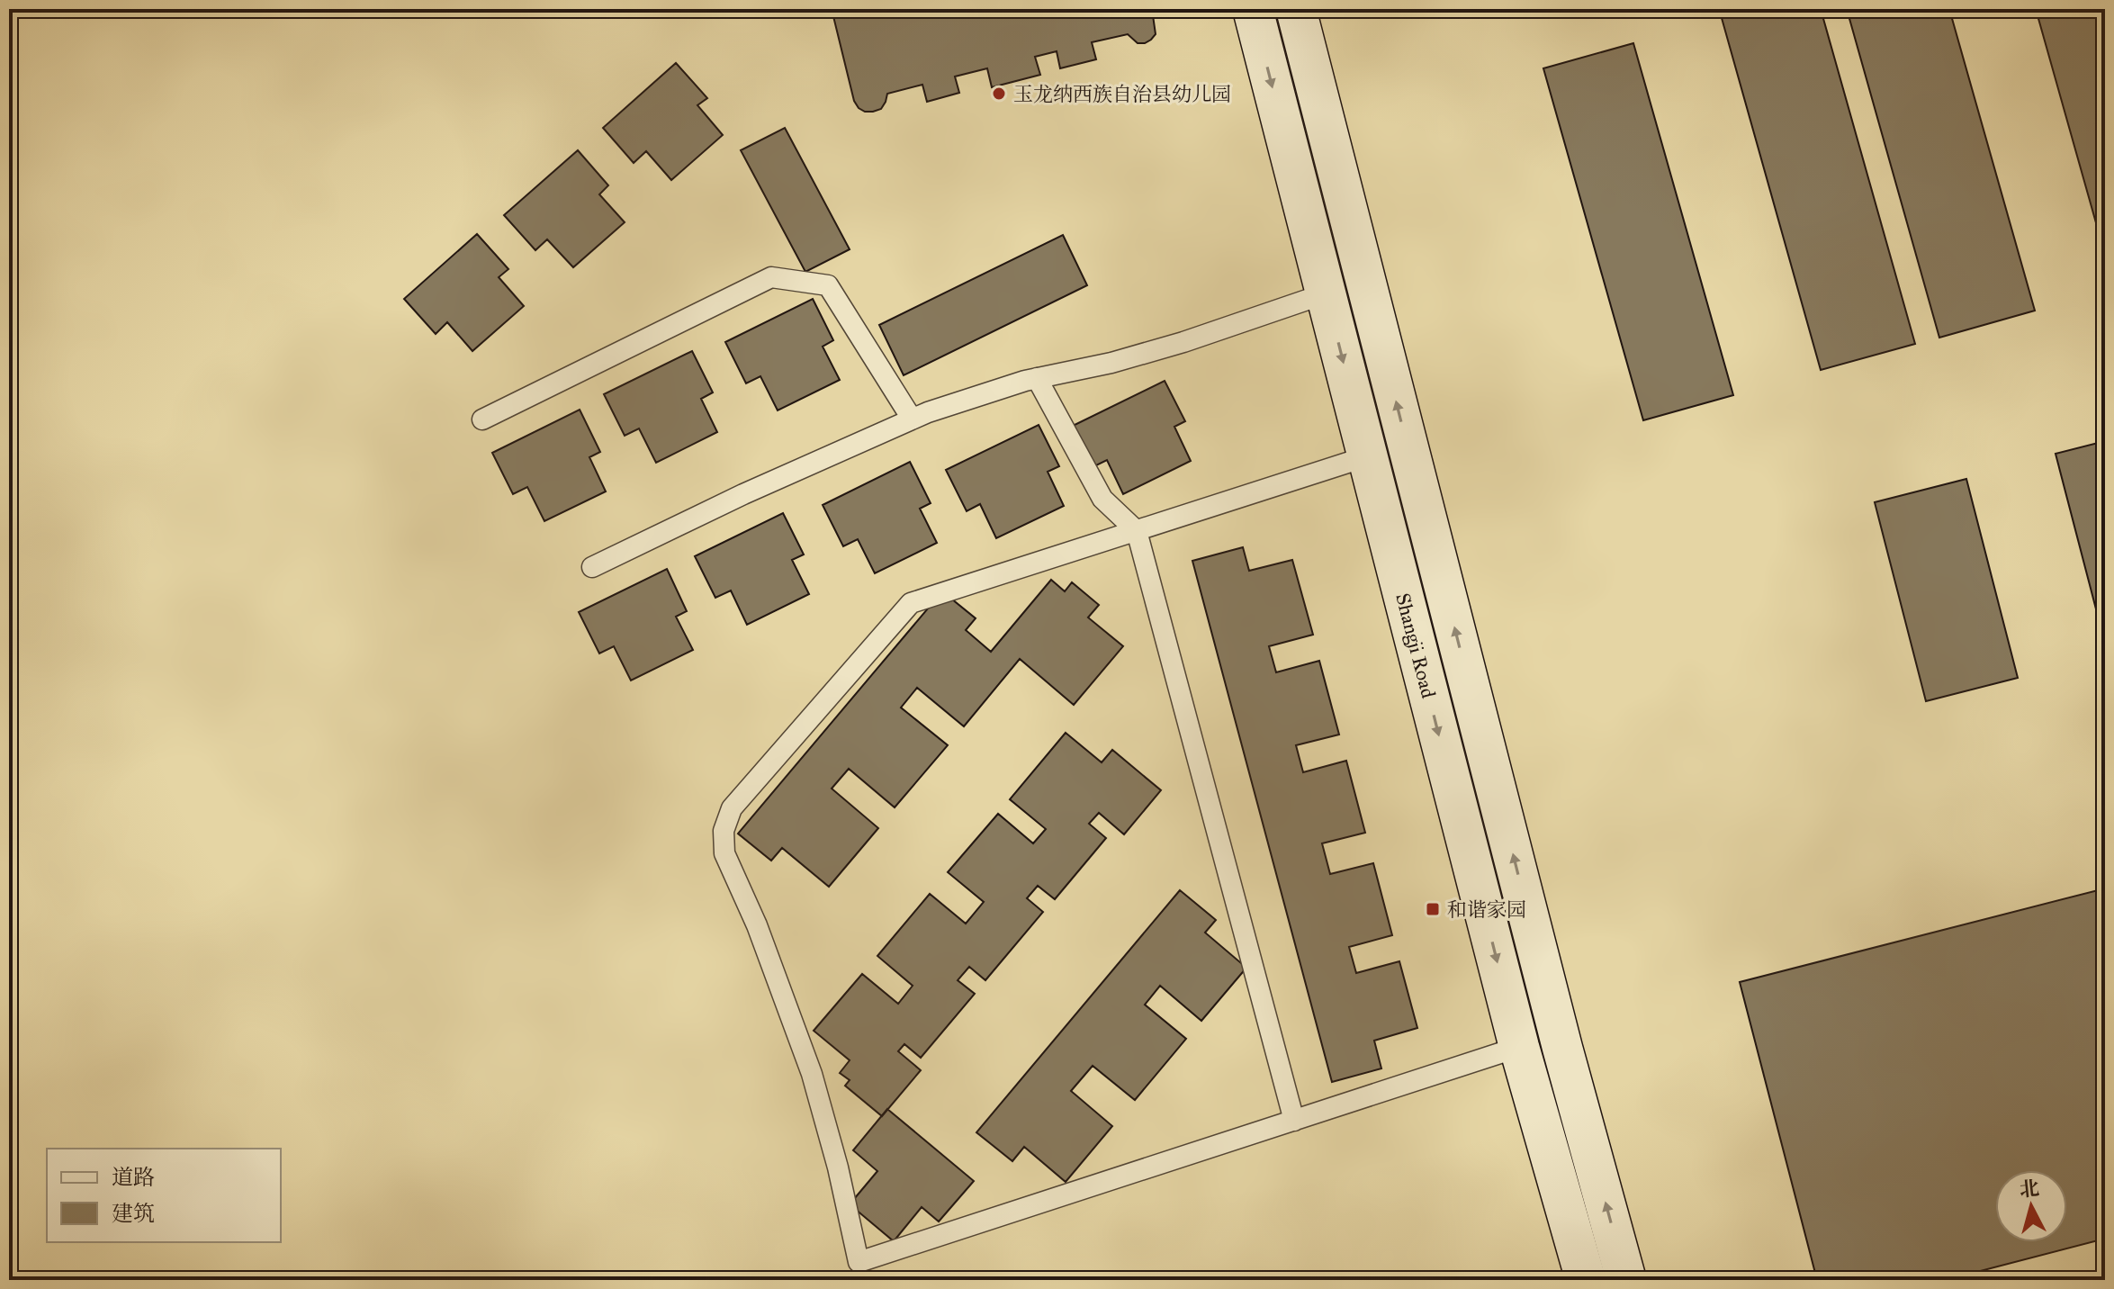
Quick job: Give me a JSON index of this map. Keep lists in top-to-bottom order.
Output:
{
  "streets": {
    "main road": ["Shangji Road"]
  },
  "places": {
    "other": ["玉龙纳西族自治县幼儿园"],
    "transit": ["和谐家园"]
  },
  "legend": ["道路", "建筑"],
  "north": "top"
}
